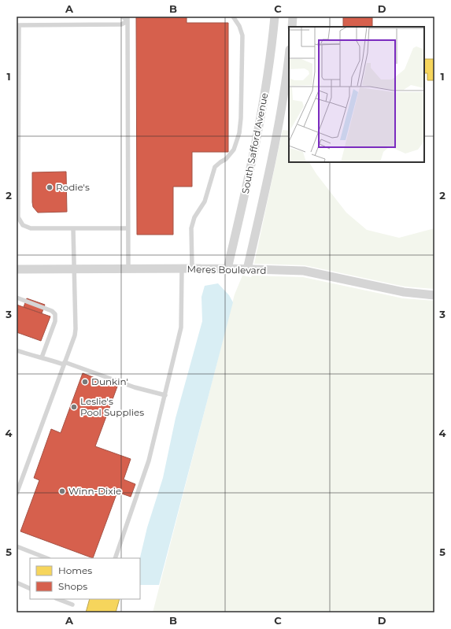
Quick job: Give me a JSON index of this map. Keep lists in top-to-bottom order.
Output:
{
  "streets": {
    "street": ["South Safford Avenue", "Meres Boulevard"]
  },
  "crossings": [
    ["South Safford Avenue", "Meres Boulevard"]
  ],
  "places": [
    "Rodie's",
    "Dunkin'",
    "Leslie's Pool Supplies",
    "Winn-Dixie"
  ],
  "legend": ["Homes", "Shops"],
  "grid": {
    "columns": [
      "A",
      "B",
      "C",
      "D"
    ],
    "rows": [
      "1",
      "2",
      "3",
      "4",
      "5"
    ]
  }
}
